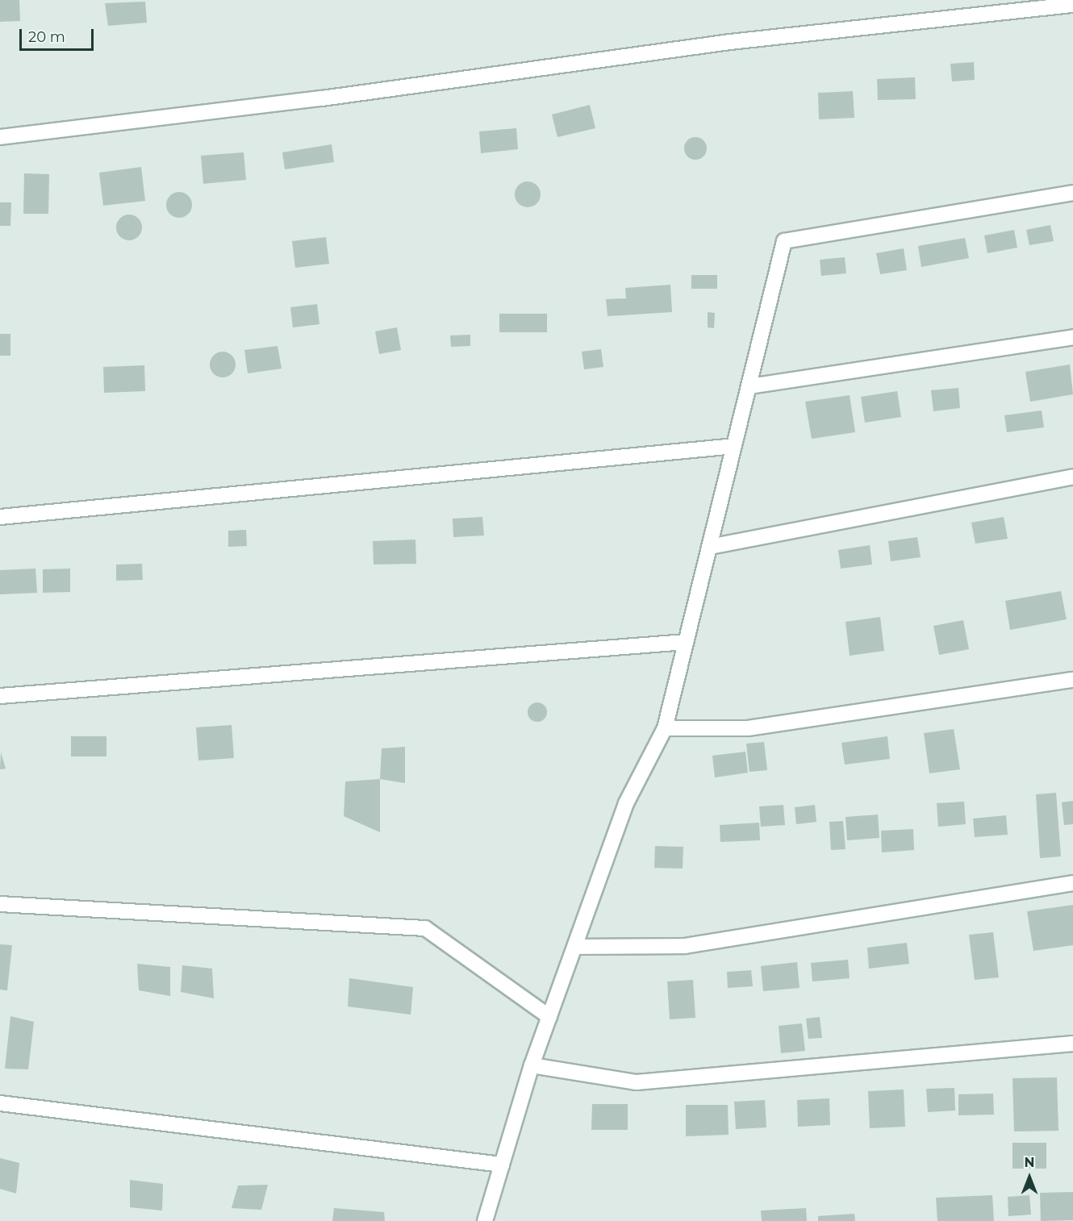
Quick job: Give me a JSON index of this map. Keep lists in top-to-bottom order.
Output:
{
  "scale_bar": "20 m",
  "north": "top"
}
